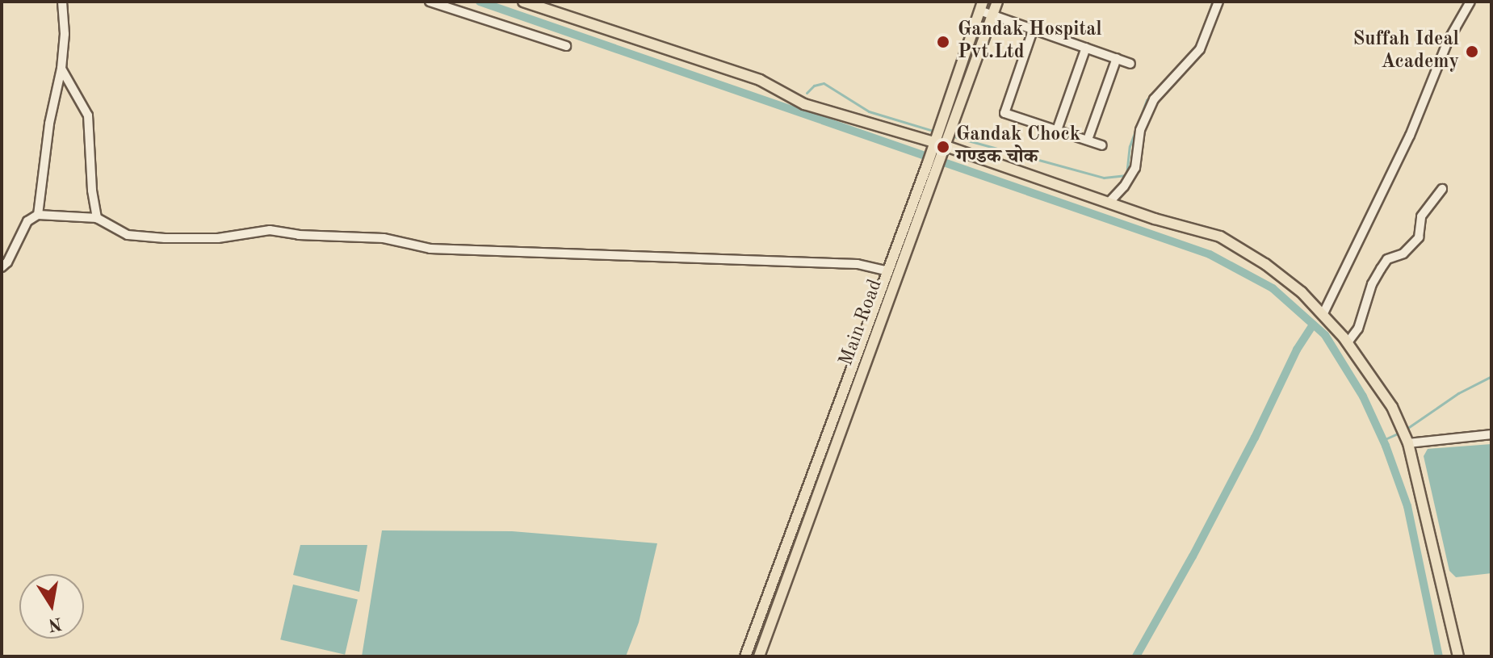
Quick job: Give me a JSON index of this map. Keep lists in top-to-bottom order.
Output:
{
  "streets": {
    "main road": ["Main Road"]
  },
  "places": ["Gandak Hospital Pvt.Ltd", "Suffah Ideal Academy", "Gandak Chock गण्डक चोक"],
  "north": "bottom"
}
